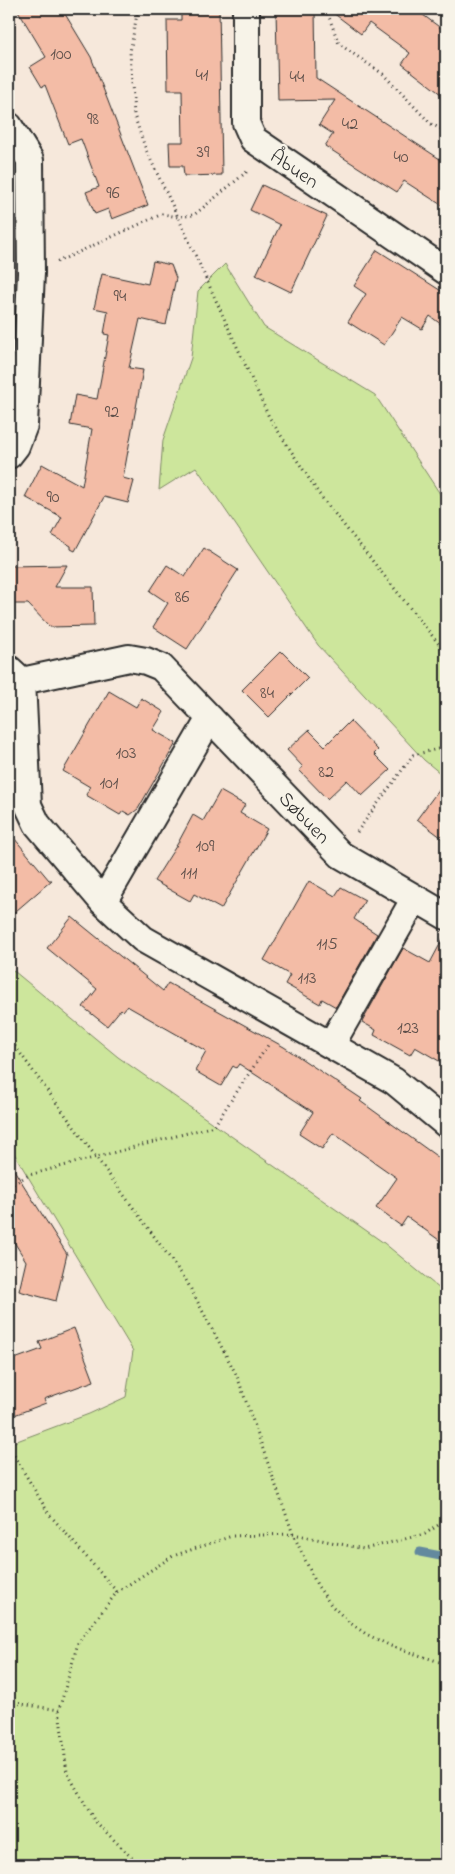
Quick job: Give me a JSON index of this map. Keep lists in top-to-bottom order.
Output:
{
  "streets": {
    "street": ["Åbuen", "Søbuen"]
  },
  "house_numbers": [
    "100",
    "41",
    "44",
    "98",
    "42",
    "39",
    "40",
    "96",
    "94",
    "92",
    "90",
    "86",
    "84",
    "103",
    "82",
    "101",
    "109",
    "111",
    "115",
    "113",
    "123"
  ]
}
